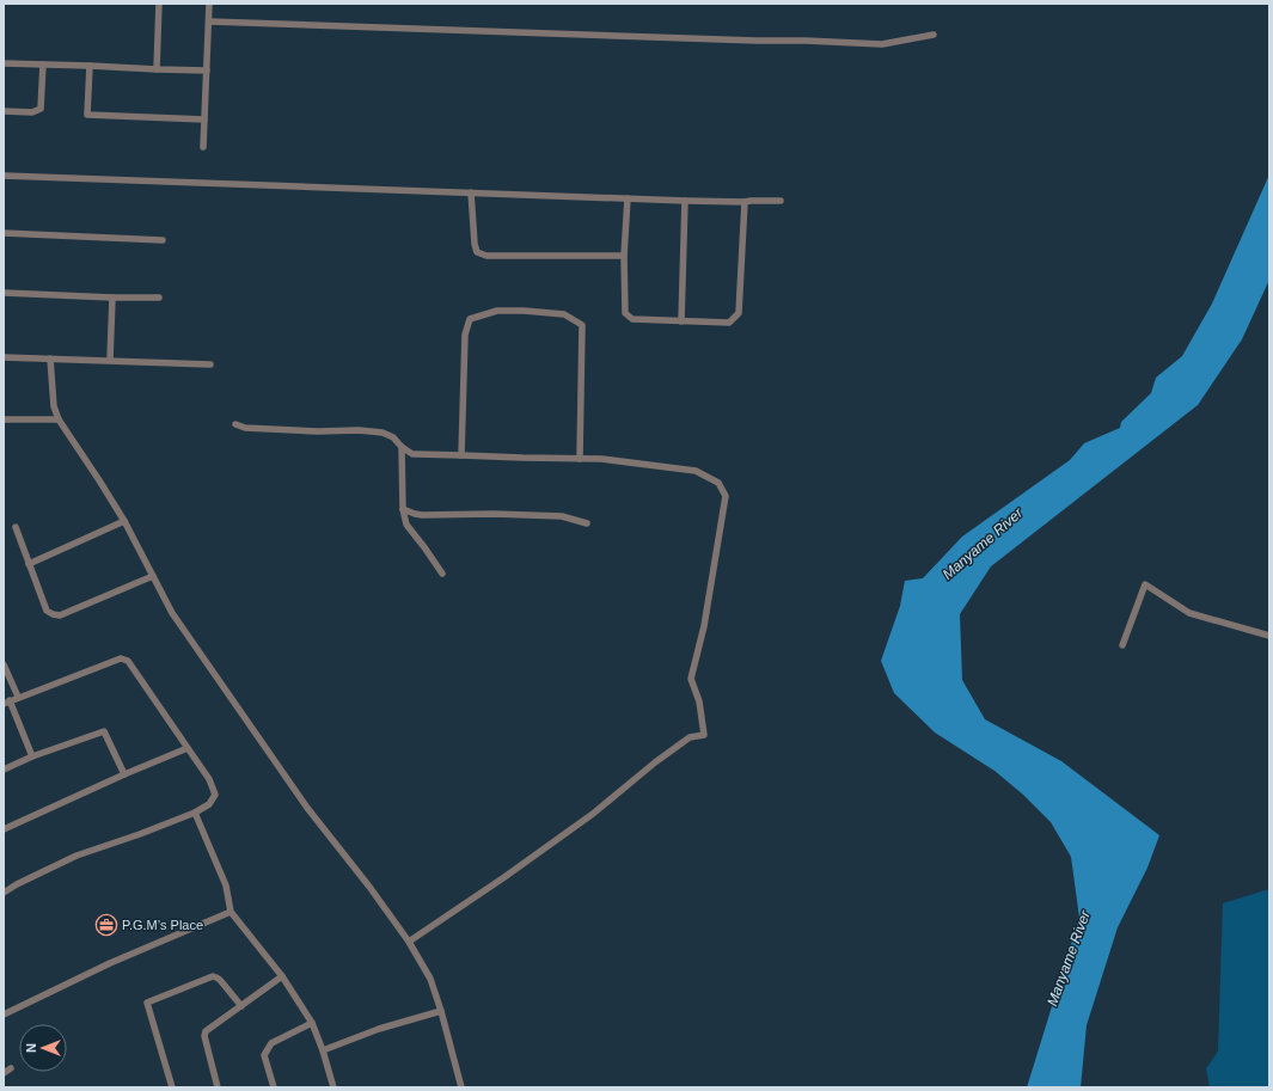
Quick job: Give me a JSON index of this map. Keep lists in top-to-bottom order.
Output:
{
  "water": ["Manyame River"],
  "places": {
    "office": ["P.G.M’s Place"]
  },
  "north": "left"
}
